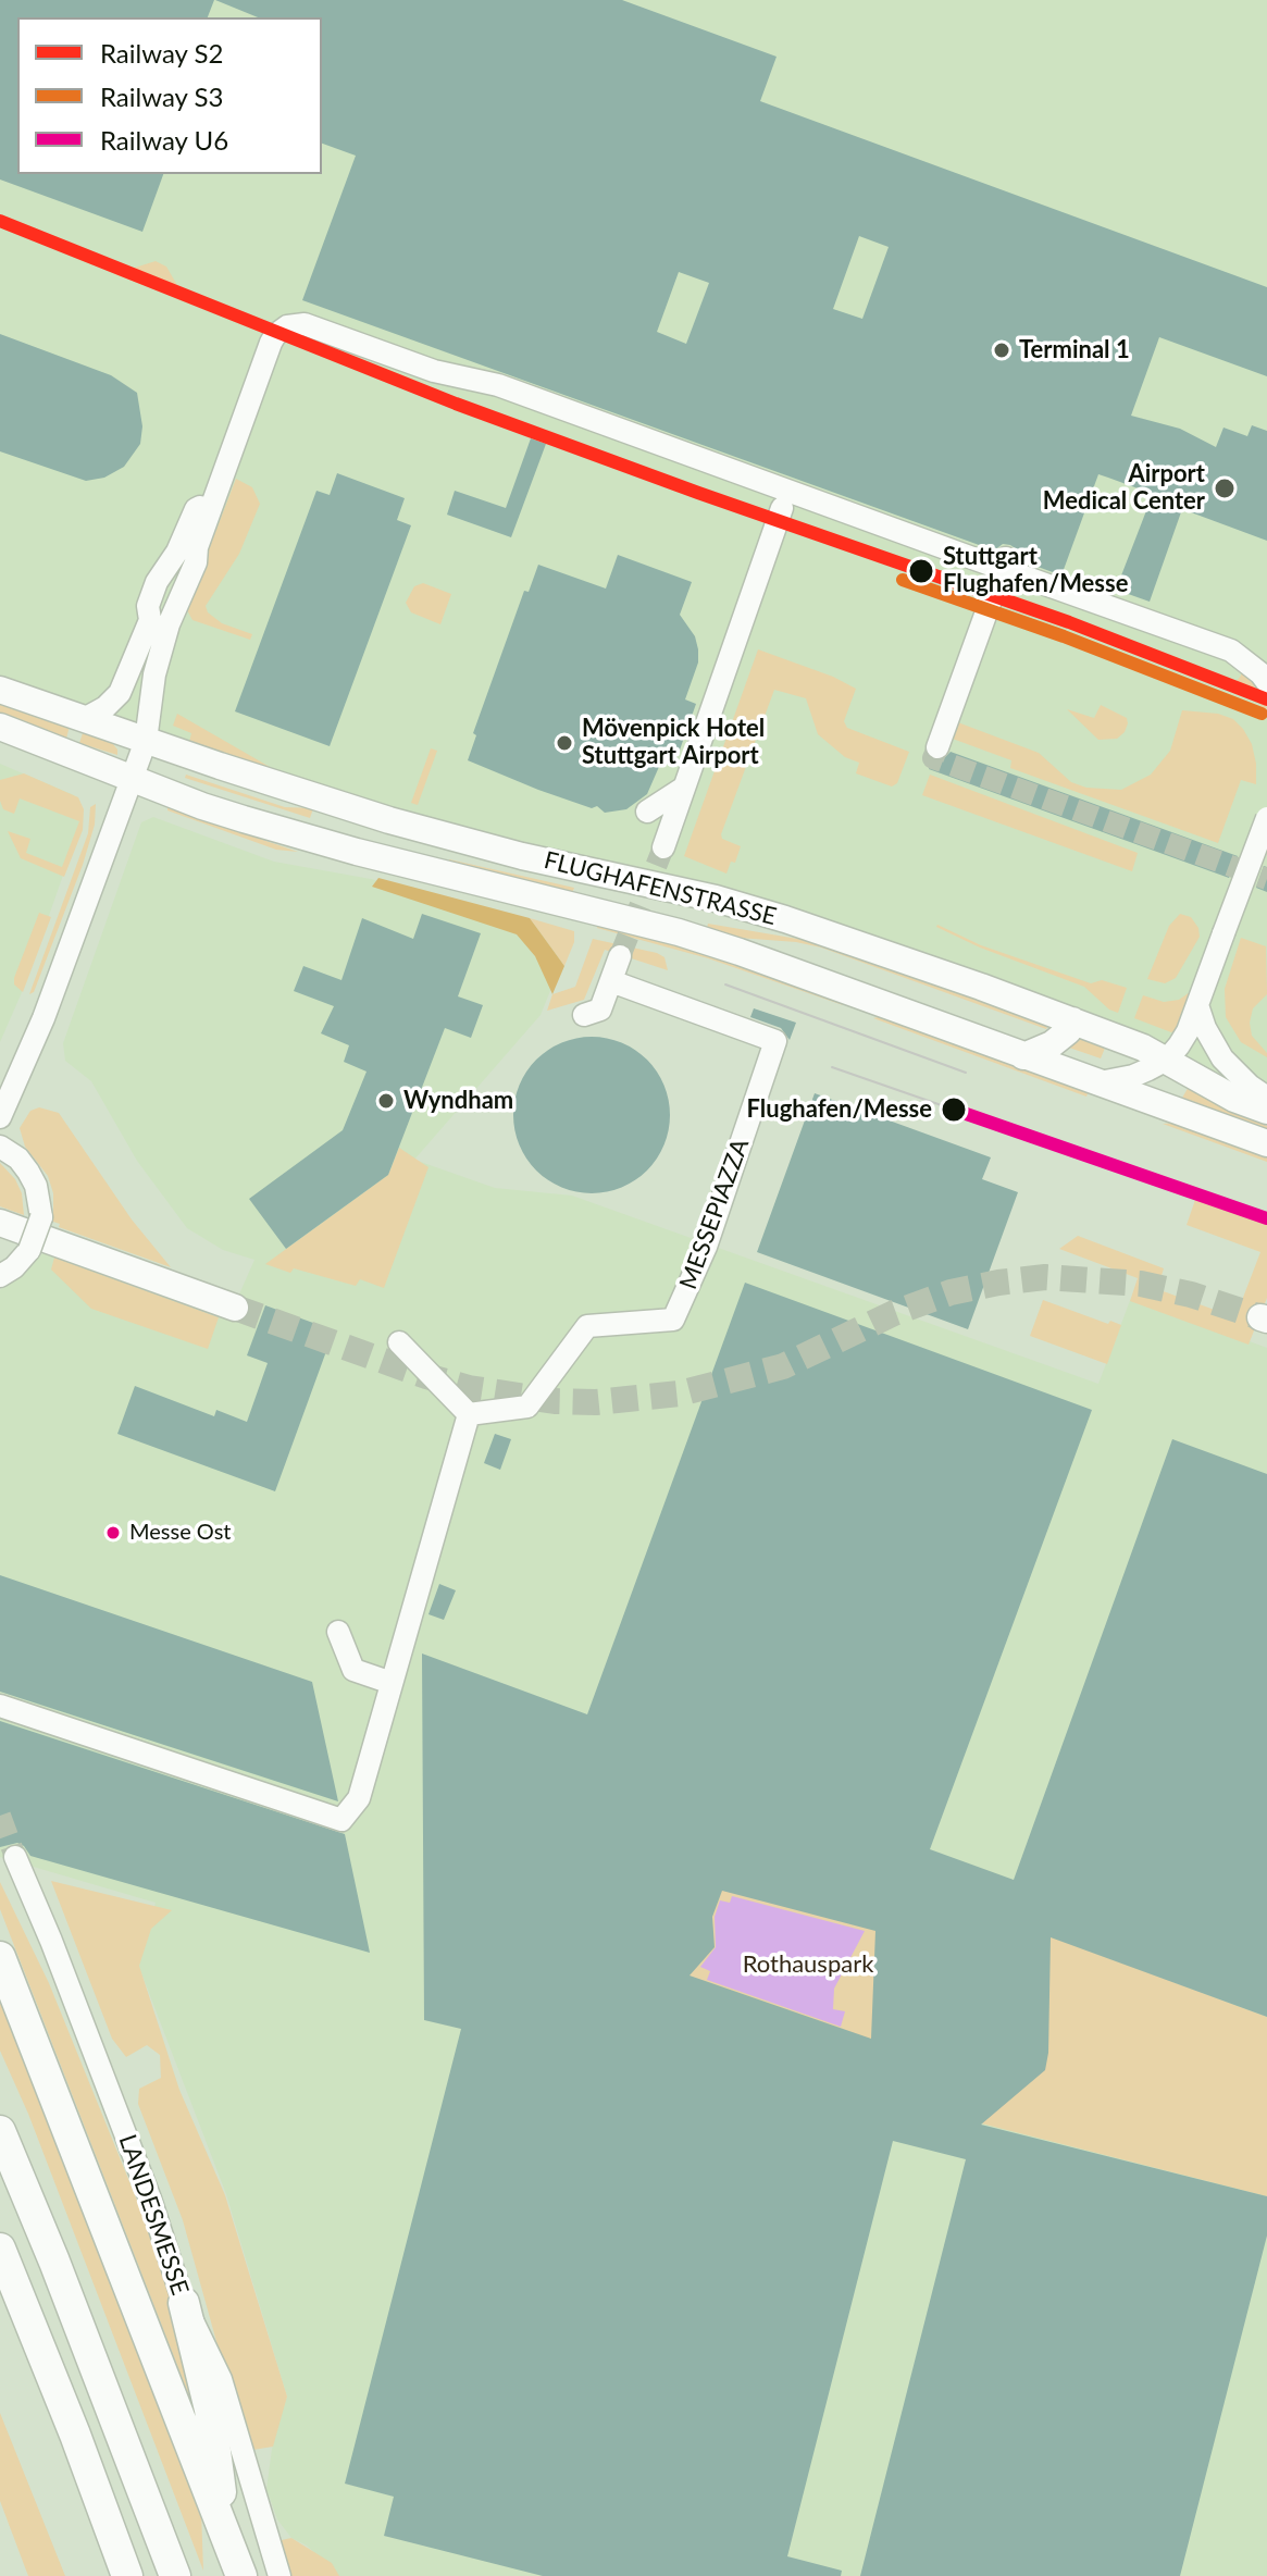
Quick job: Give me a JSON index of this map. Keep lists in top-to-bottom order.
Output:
{
  "streets": {
    "main road": ["FLUGHAFENSTRASSE"],
    "street": ["MESSEPIAZZA", "LANDESMESSE"]
  },
  "parks": ["Rothauspark"],
  "places": [
    "Terminal 1",
    "Airport Medical Center",
    "Stuttgart Flughafen/Messe",
    "Mövenpick Hotel Stuttgart Airport",
    "Wyndham",
    "Flughafen/Messe",
    "Messe Ost"
  ],
  "lines": ["rail line S2", "rail line S3", "rail line U6"],
  "legend": ["Railway S2", "Railway S3", "Railway U6"]
}
